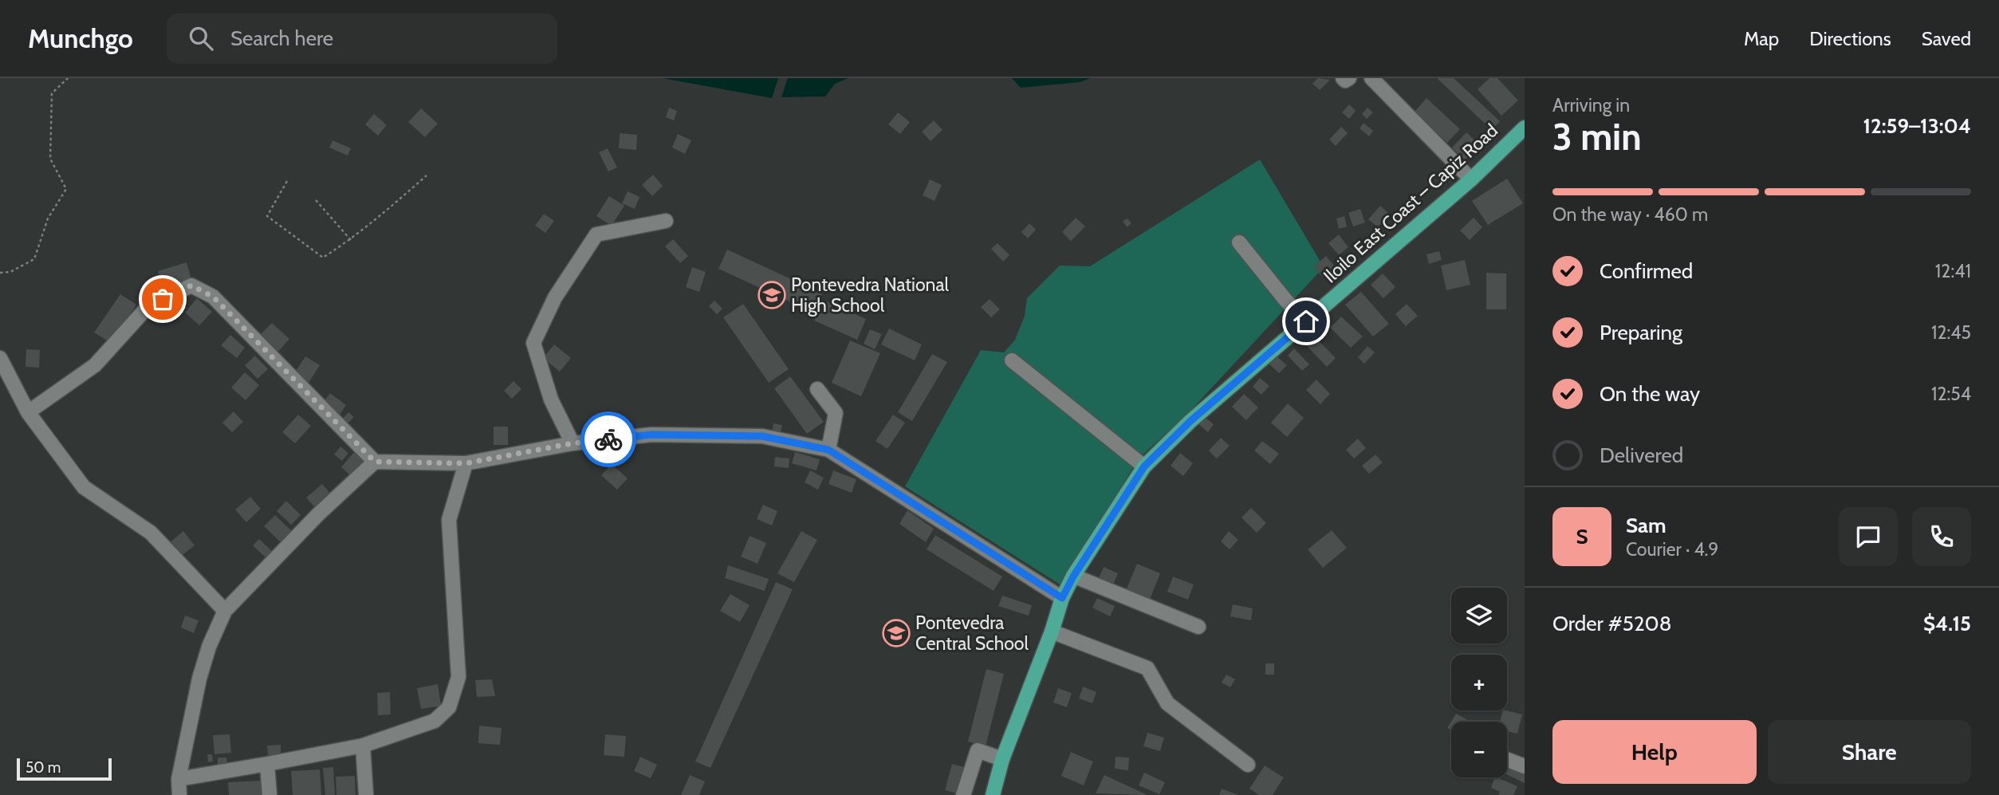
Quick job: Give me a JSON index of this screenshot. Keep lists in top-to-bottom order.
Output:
{
  "streets": {
    "main road": ["Iloilo East Coast – Capiz Road"]
  },
  "places": {
    "school or university": ["Pontevedra National High School", "Pontevedra Central School"]
  },
  "scale_bar": "50 m",
  "page": {
    "header": "Munchgo",
    "search": "Search here",
    "nav": ["Map", "Directions", "Saved"],
    "heading": ["3 min", "Arriving in", "12:59–13:04"],
    "panel": [
      "Sam",
      "Courier · 4.9",
      "Order #5208",
      "$4.15"
    ],
    "bar": "On the way · 460 m",
    "list": [
      ["Confirmed", "12:41"],
      ["Preparing", "12:45"],
      ["On the way", "12:54"],
      "Delivered"
    ],
    "round": "S",
    "map_buttons": ["+", "−"],
    "buttons": ["Help", "Share"],
    "scale": "50 m"
  }
}
